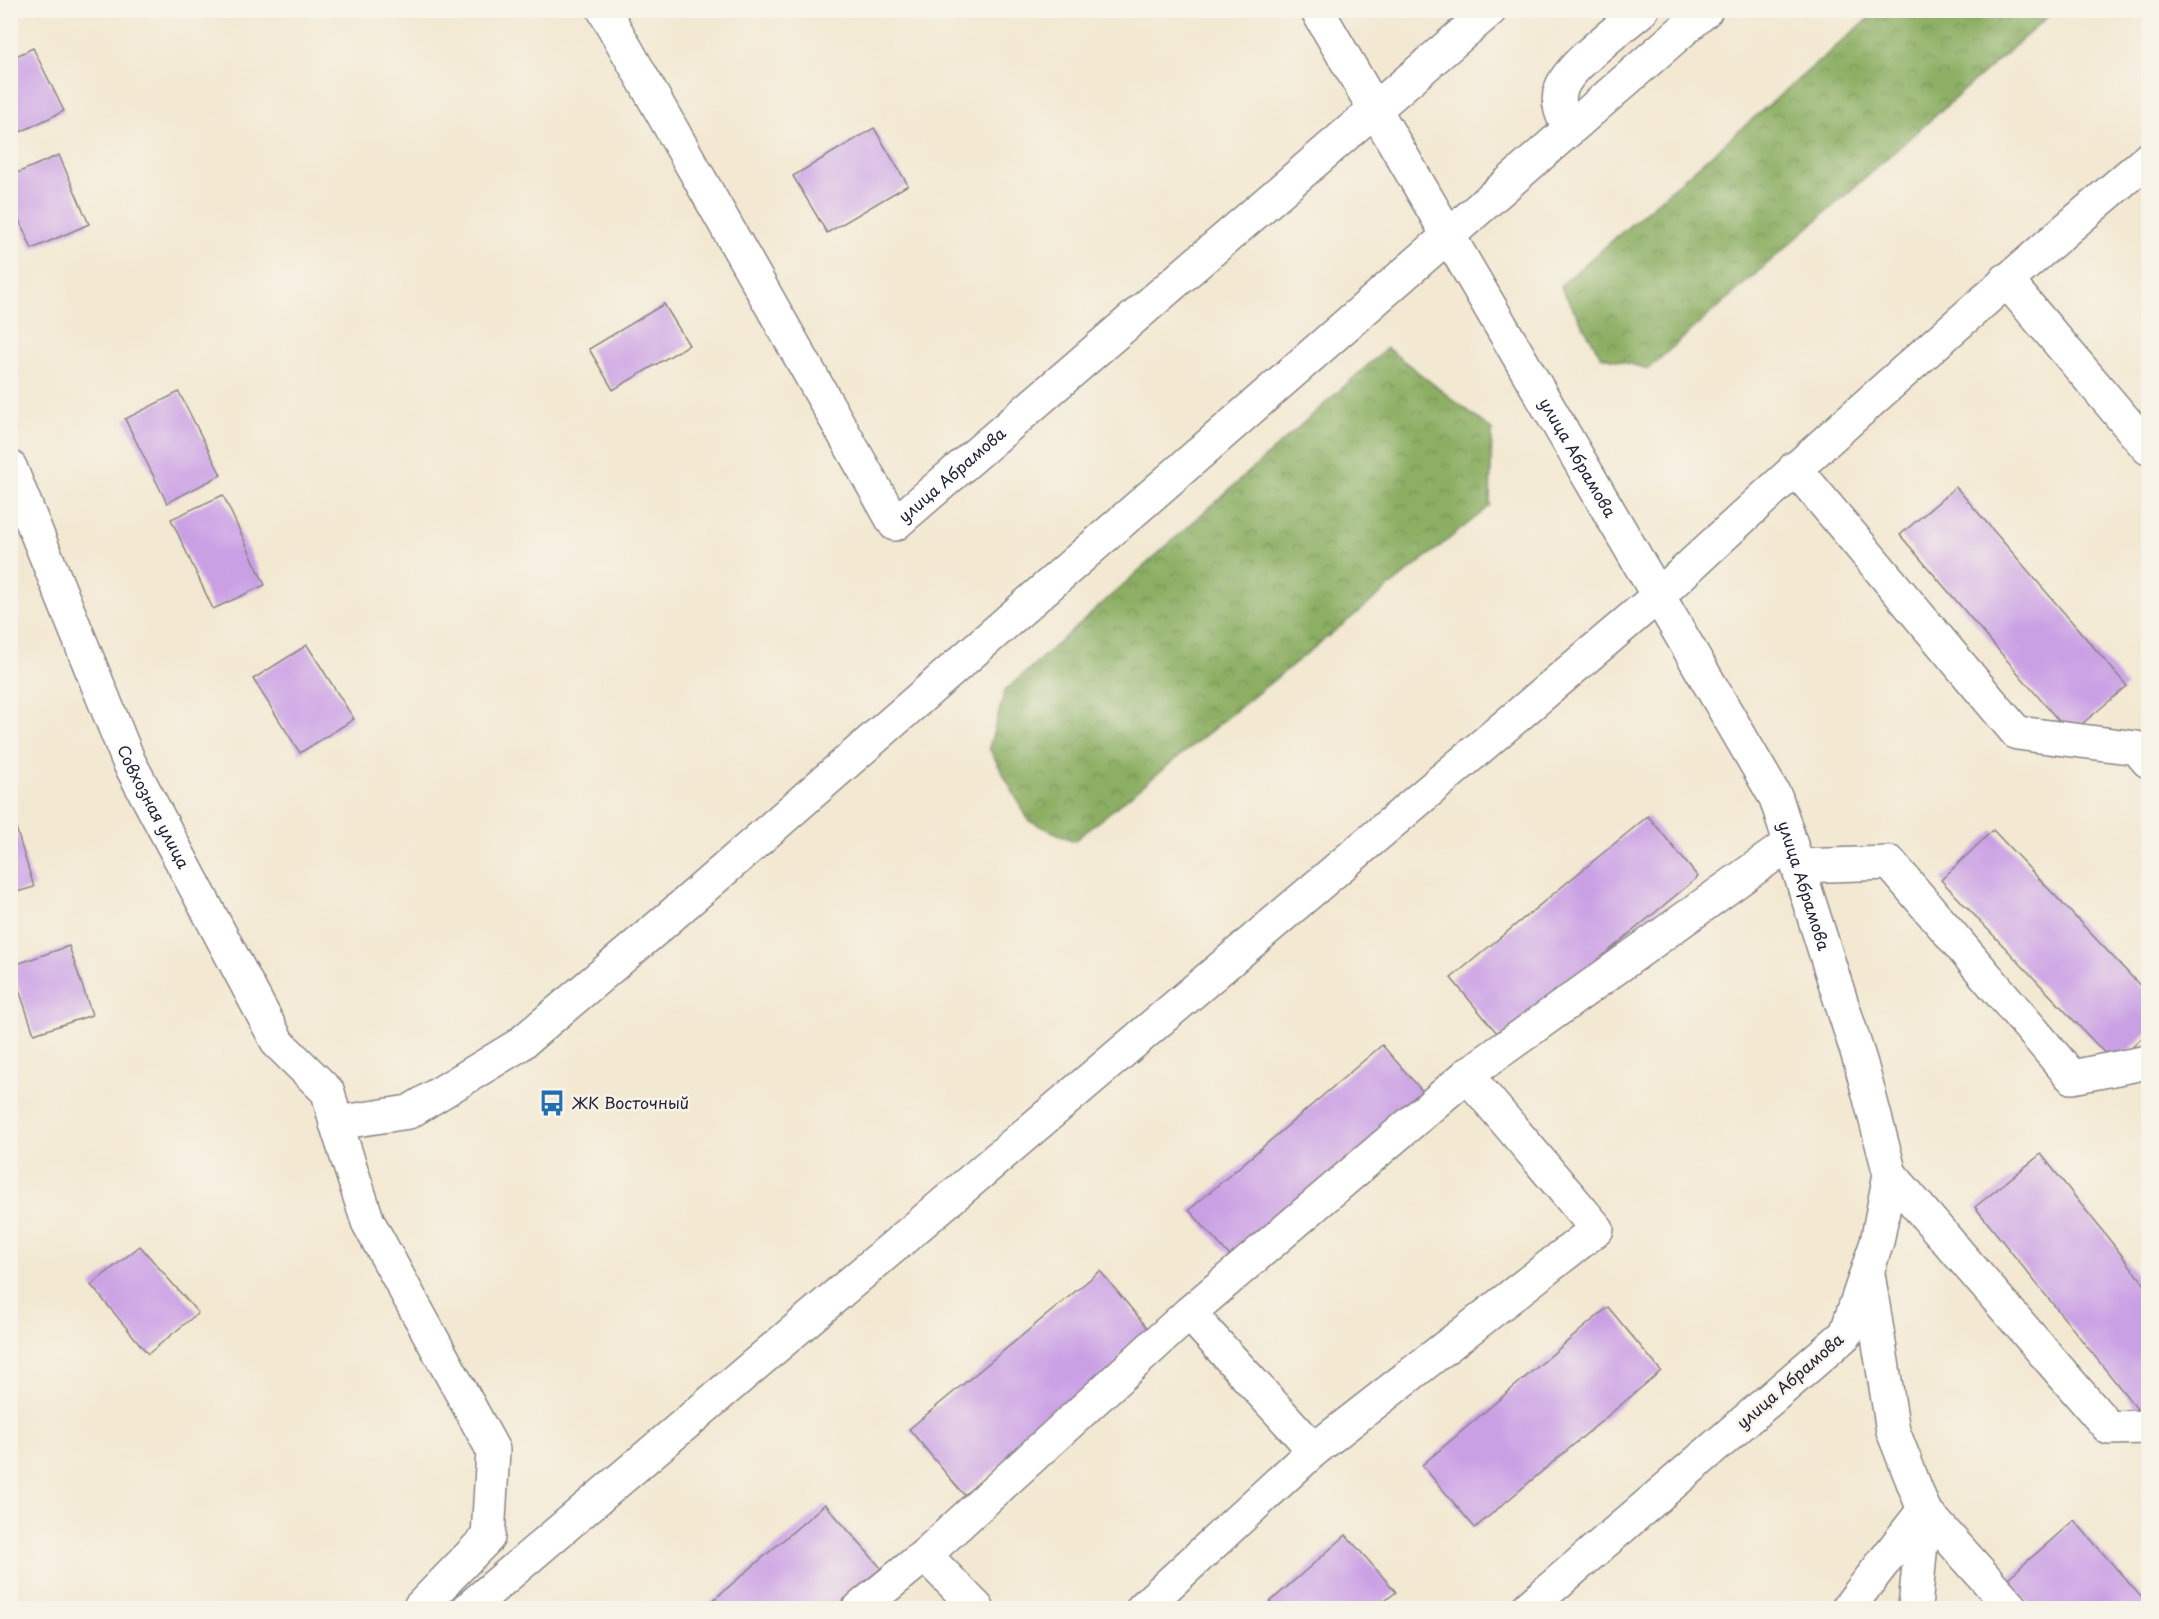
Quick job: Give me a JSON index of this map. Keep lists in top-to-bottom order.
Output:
{
  "streets": {
    "street": ["улица Абрамова", "Совхозная улица"]
  },
  "places": {
    "bus stop": ["ЖК Восточный"]
  }
}
